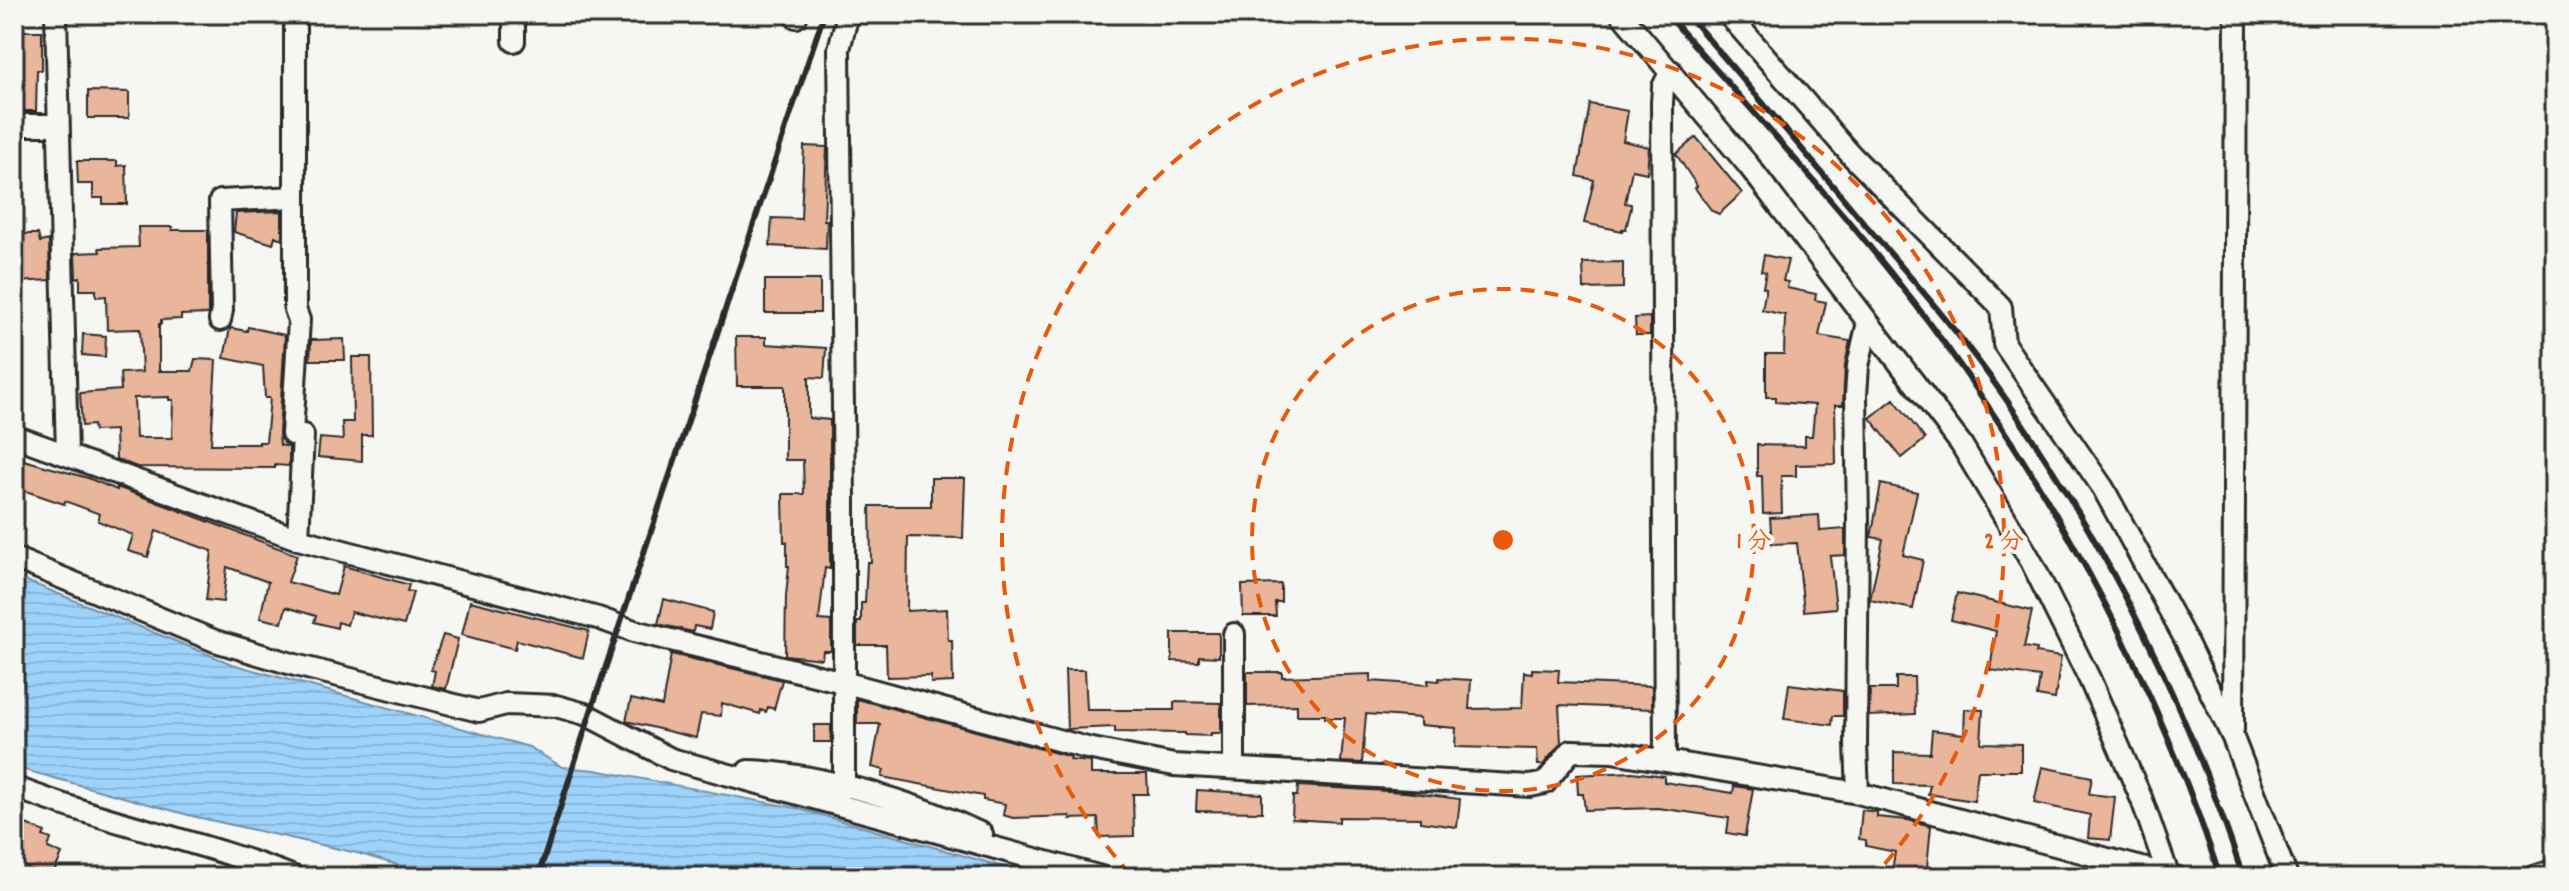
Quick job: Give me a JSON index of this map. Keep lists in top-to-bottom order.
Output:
{
  "rings": ["1 分", "2 分"]
}
